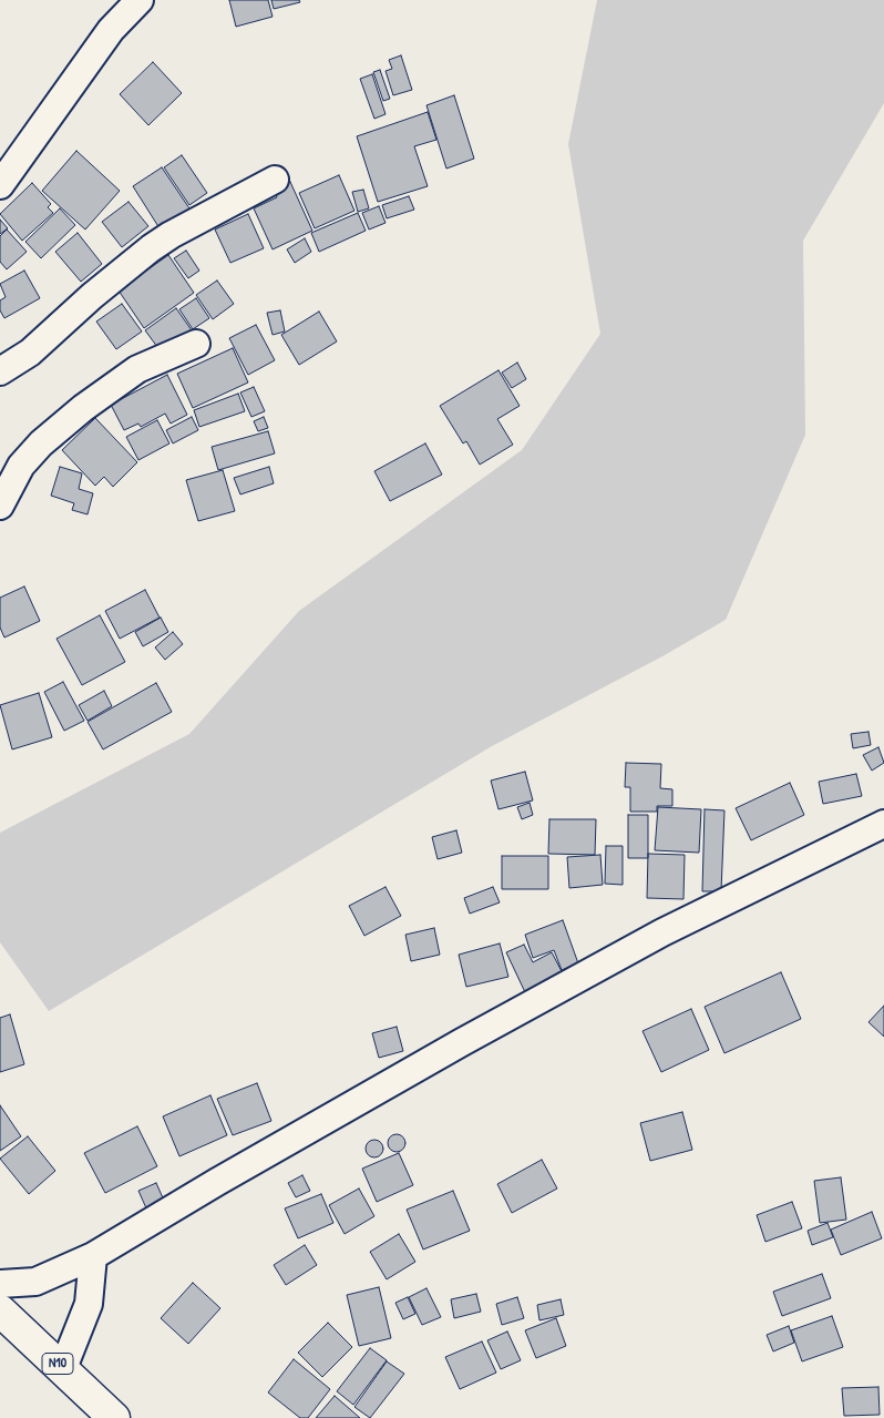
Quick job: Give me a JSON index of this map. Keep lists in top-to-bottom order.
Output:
{
  "streets": {
    "highway": ["N10"]
  }
}
